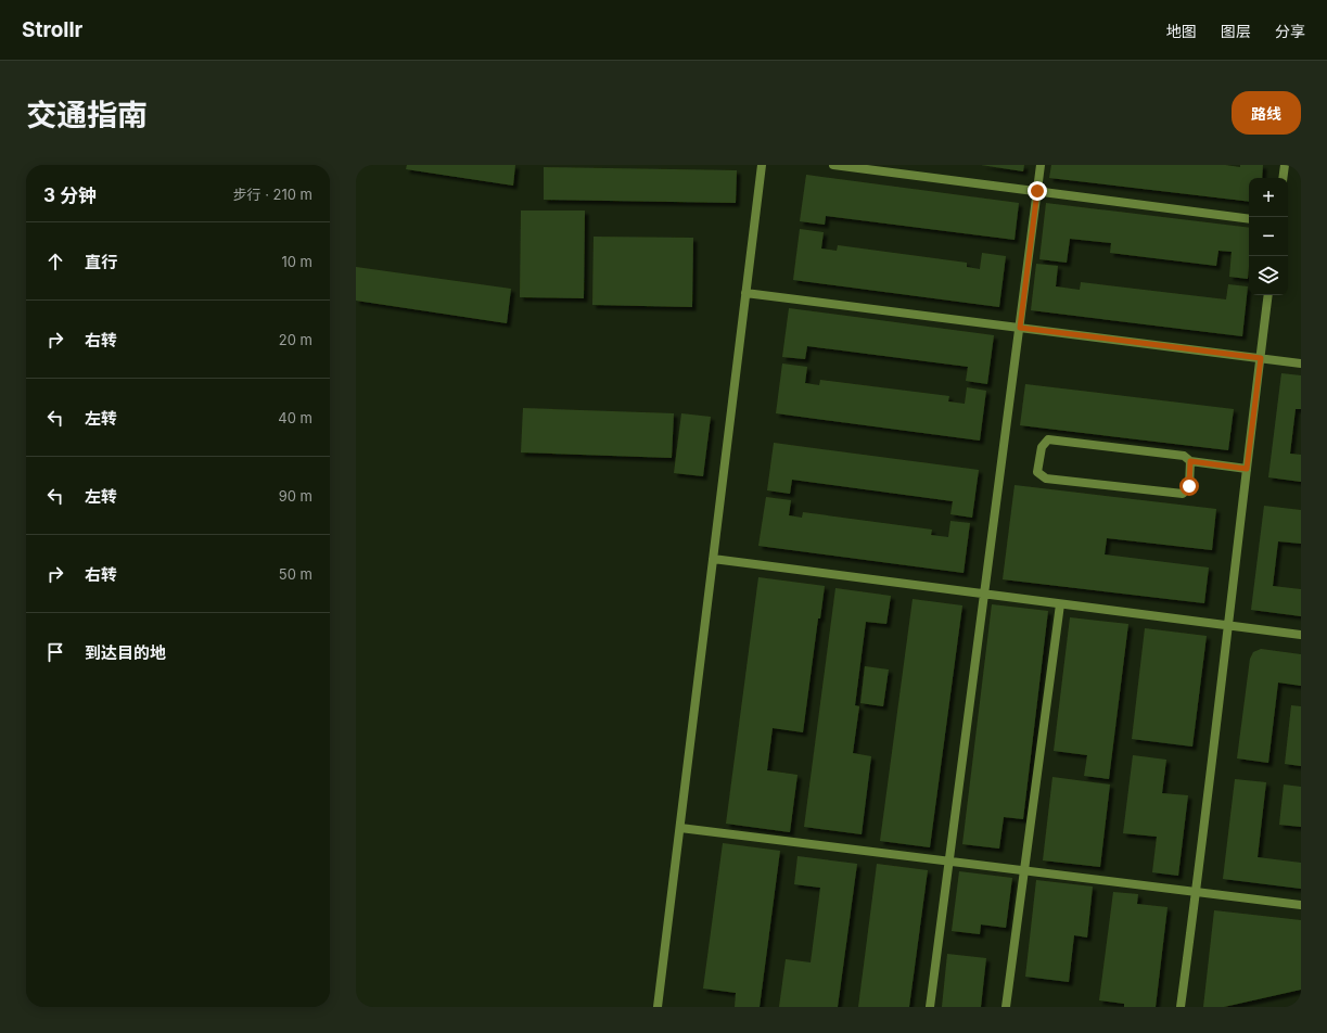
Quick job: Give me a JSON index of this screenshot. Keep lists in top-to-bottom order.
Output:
{
  "page": {
    "header": "Strollr",
    "nav": ["地图", "图层", "分享"],
    "title": "交通指南",
    "buttons": "路线",
    "heading": ["3 分钟", "步行 · 210 m"],
    "map_buttons": ["+", "−"],
    "list": [
      ["直行", "10 m"],
      ["右转", "20 m"],
      ["左转", "40 m"],
      ["左转", "90 m"],
      ["右转", "50 m"],
      "到达目的地"
    ]
  }
}
